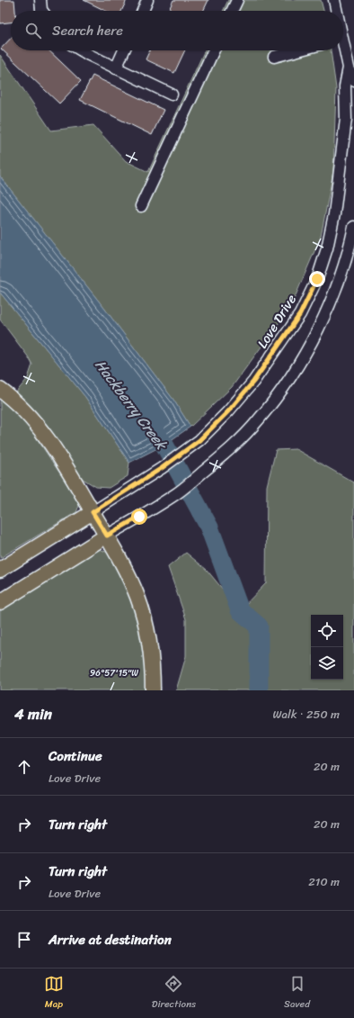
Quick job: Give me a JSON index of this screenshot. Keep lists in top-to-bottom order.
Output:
{
  "streets": {
    "street": ["Love Drive"]
  },
  "water": ["Hackberry Creek"],
  "page": {
    "search": "Search here",
    "heading": ["4 min", "Walk · 250 m"],
    "list": [
      ["Continue", "Love Drive", "20 m"],
      ["Turn right", "20 m"],
      ["Turn right", "Love Drive", "210 m"],
      "Arrive at destination"
    ],
    "nav": ["Map", "Directions", "Saved"]
  },
  "coordinates": ["96°57'15\"W"]
}
